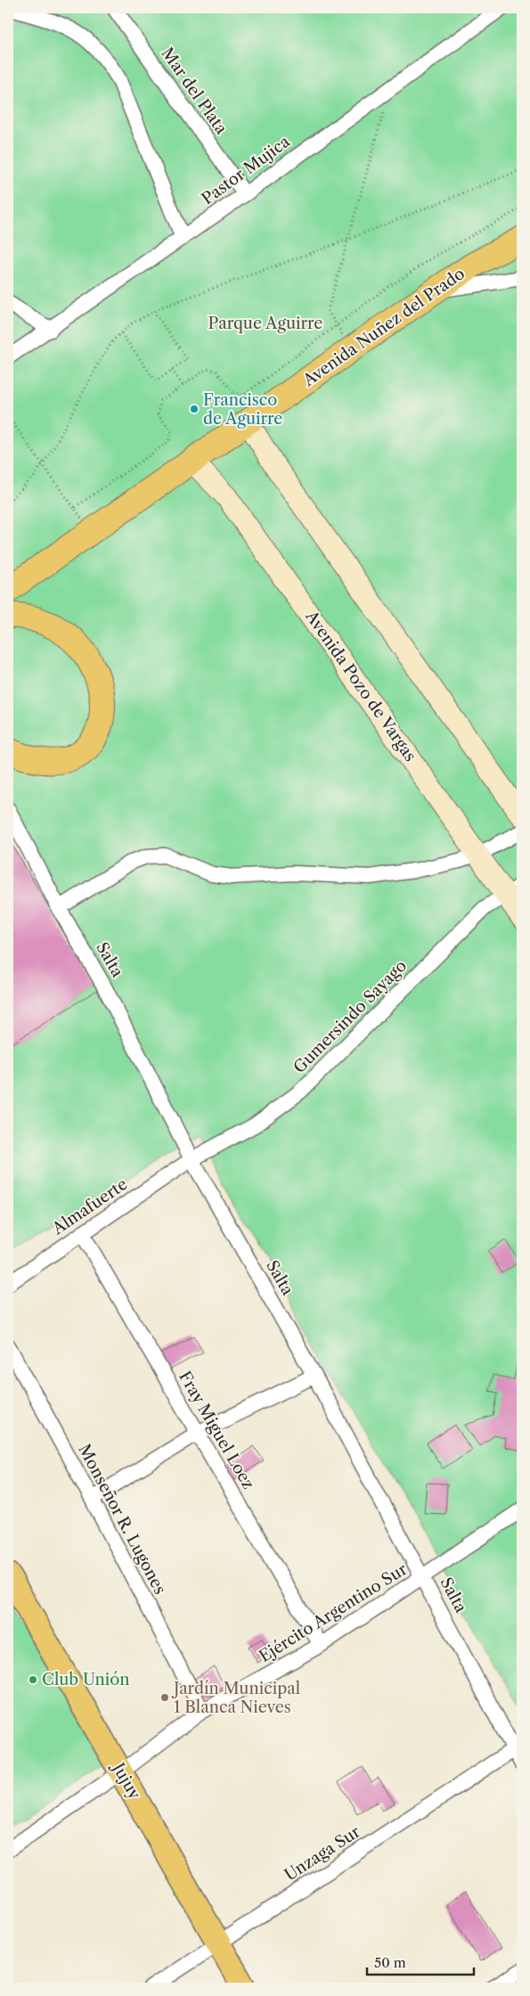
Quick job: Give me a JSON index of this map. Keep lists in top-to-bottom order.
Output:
{
  "streets": {
    "highway": ["Avenida Nuñez del Prado"],
    "main road": ["Avenida Pozo de Vargas", "Jujuy"],
    "street": [
      "Mar del Plata",
      "Pastor Mujica",
      "Salta",
      "Gumersindo Sayago",
      "Almafuerte",
      "Fray Miguel Loez",
      "Monseñor R. Lugones",
      "Ejército Argentino Sur",
      "Unzaga Sur"
    ]
  },
  "crossings": [
    ["Mar del Plata", "Pastor Mujica"],
    ["Avenida Nuñez del Prado", "Avenida Pozo de Vargas"],
    ["Avenida Pozo de Vargas", "Gumersindo Sayago"],
    ["Salta", "Gumersindo Sayago"],
    ["Salta", "Almafuerte"],
    ["Salta", "Ejército Argentino Sur"],
    ["Salta", "Unzaga Sur"],
    ["Gumersindo Sayago", "Almafuerte"],
    ["Almafuerte", "Fray Miguel Loez"],
    ["Fray Miguel Loez", "Ejército Argentino Sur"],
    ["Monseñor R. Lugones", "Ejército Argentino Sur"],
    ["Ejército Argentino Sur", "Jujuy"],
    ["Jujuy", "Unzaga Sur"]
  ],
  "parks": ["Parque Aguirre"],
  "places": ["Francisco de Aguirre", "Club Unión", "Jardín Municipal 1 Blanca Nieves"],
  "scale_bar": "50 m"
}
